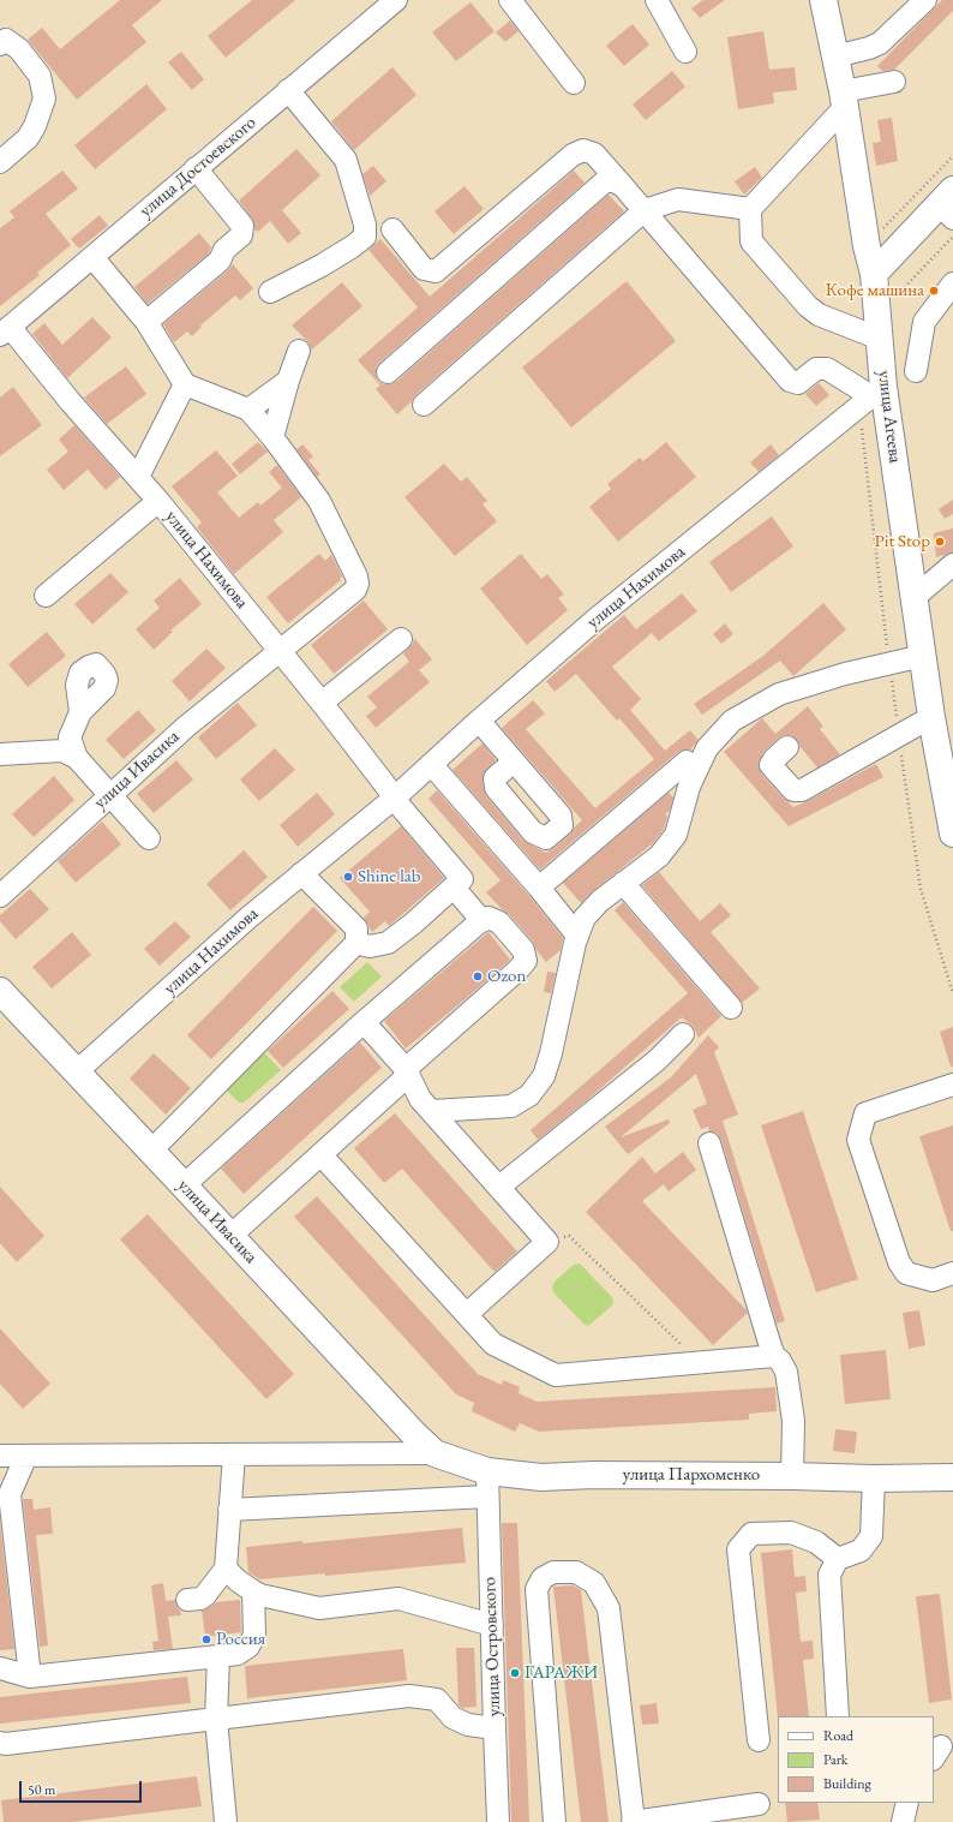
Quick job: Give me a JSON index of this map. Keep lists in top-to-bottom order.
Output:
{
  "streets": {
    "main road": ["улица Агеева", "улица Ивасика", "улица Пархоменко"],
    "street": ["улица Достоевского", "улица Нахимова", "улица Островского"]
  },
  "crossings": [
    ["улица Достоевского", "улица Нахимова"],
    ["улица Агеева", "улица Нахимова"],
    ["улица Нахимова", "улица Ивасика"],
    ["улица Ивасика", "улица Пархоменко"],
    ["улица Пархоменко", "улица Островского"]
  ],
  "places": [
    "Кофе машина",
    "Pit Stop",
    "Shine lab",
    "Ozon",
    "Россия",
    "ГАРАЖИ"
  ],
  "legend": ["Road", "Park", "Building"],
  "scale_bar": "50 m"
}
